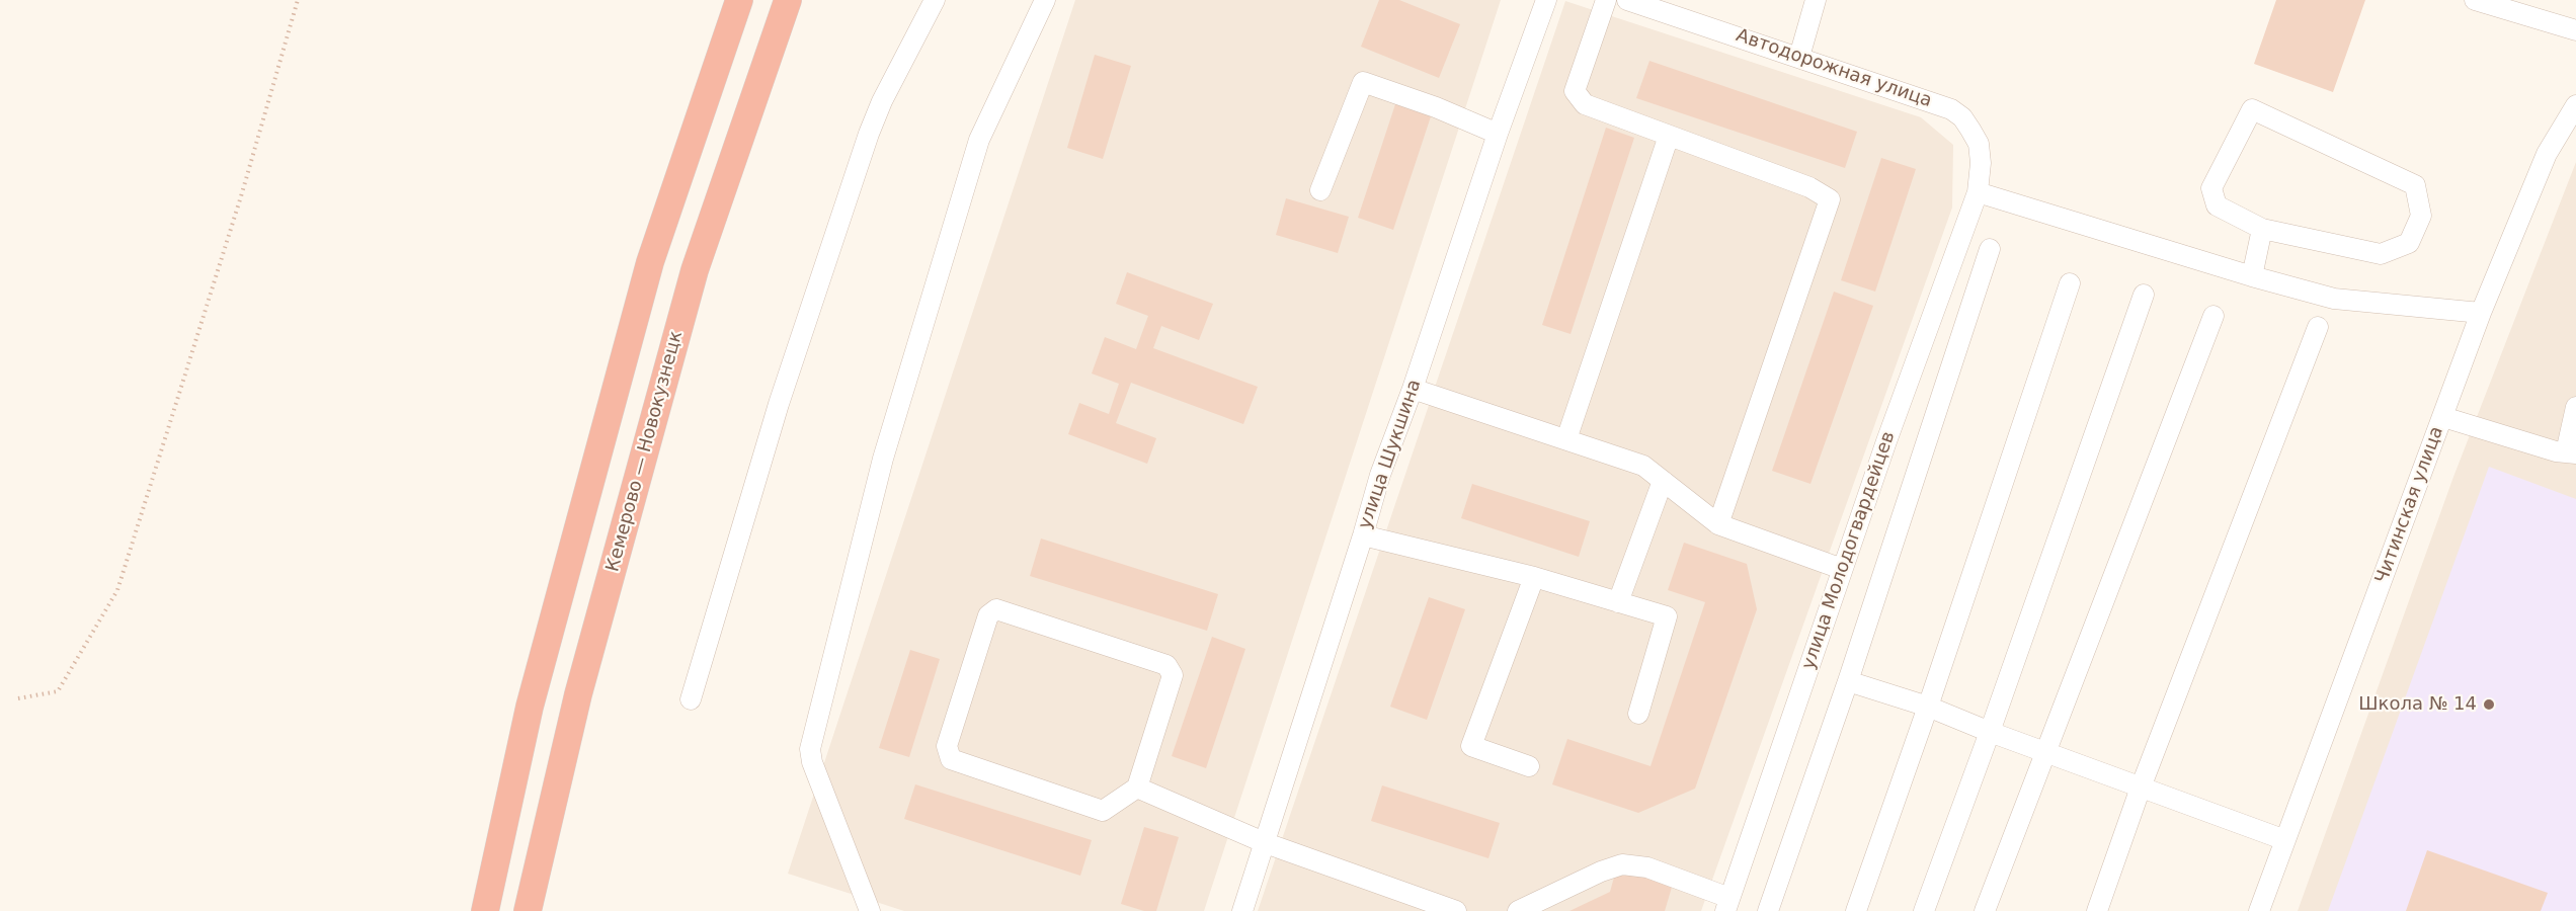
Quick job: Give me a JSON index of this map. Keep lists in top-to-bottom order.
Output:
{
  "streets": {
    "highway": ["Кемерово — Новокузнецк"],
    "street": [
      "Автодорожная улица",
      "улица Шукшина",
      "Читинская улица",
      "улица Молодогвардейцев"
    ]
  },
  "crossings": [
    ["Автодорожная улица", "улица Молодогвардейцев"]
  ],
  "places": ["Школа № 14"]
}
